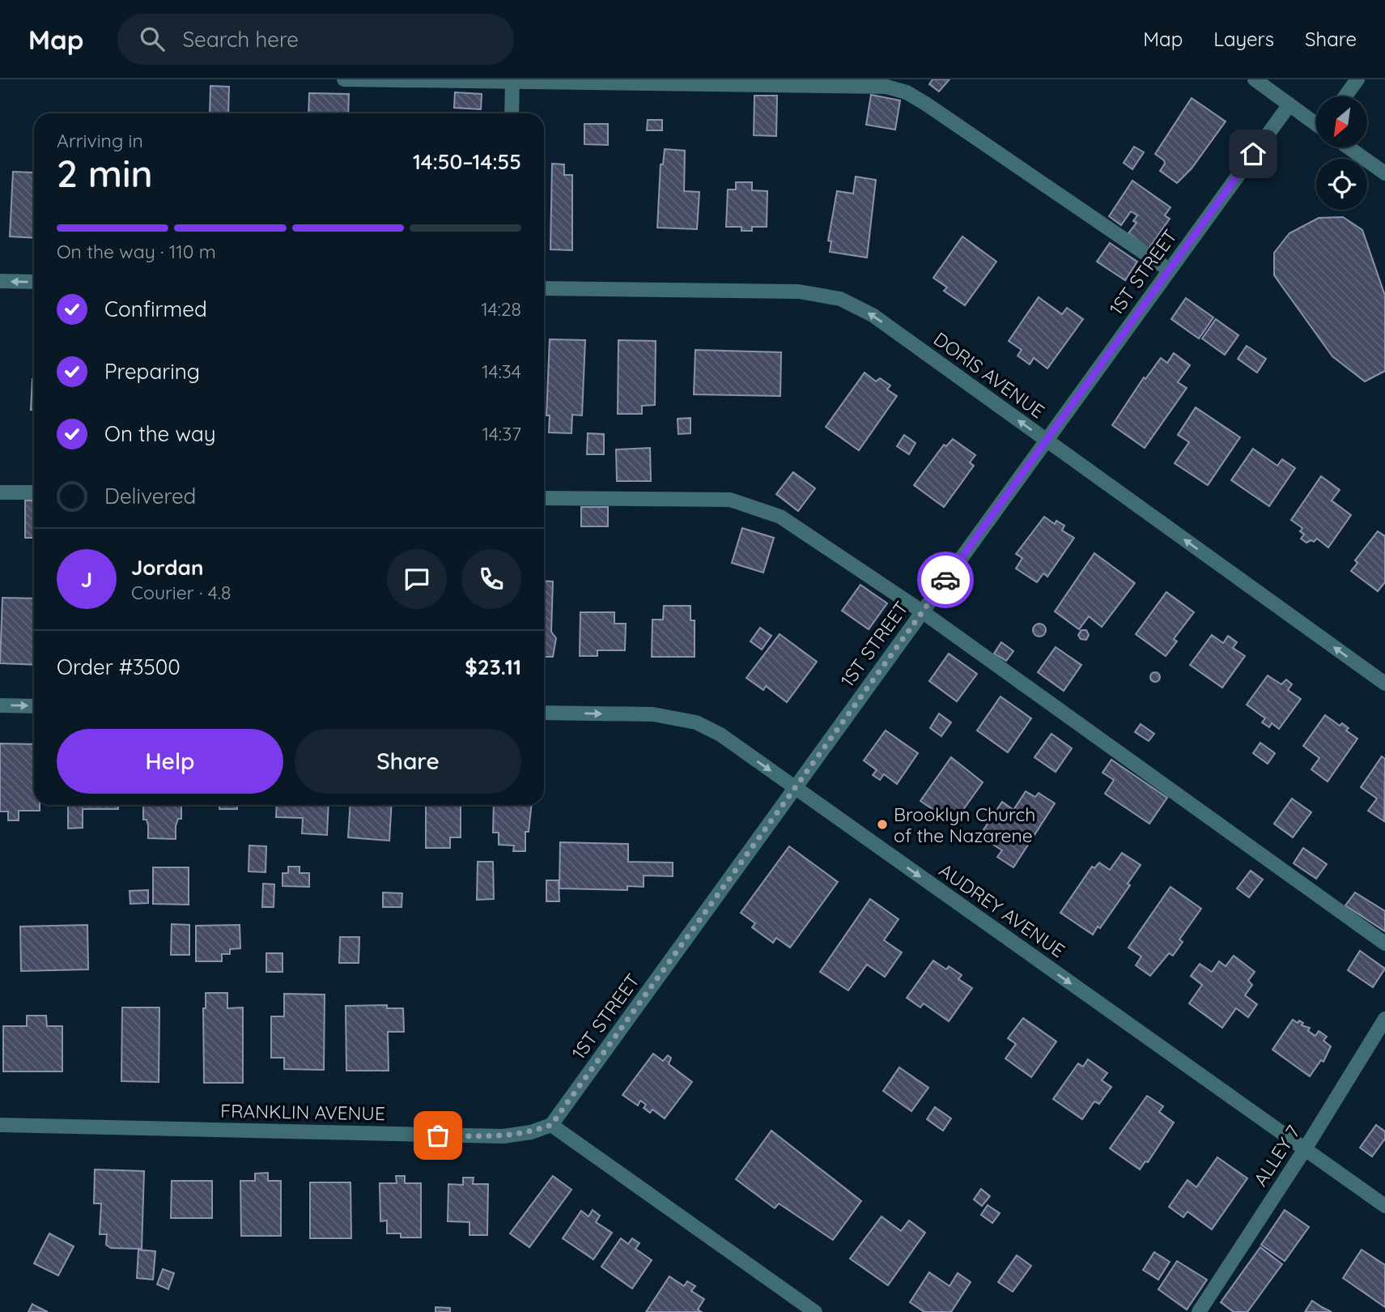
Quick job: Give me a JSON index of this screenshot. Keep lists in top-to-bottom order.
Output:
{
  "streets": {
    "street": [
      "1ST STREET",
      "DORIS AVENUE",
      "AUDREY AVENUE",
      "FRANKLIN AVENUE",
      "ALLEY 7"
    ]
  },
  "crossings": [
    ["1ST STREET", "DORIS AVENUE"],
    ["1ST STREET", "AUDREY AVENUE"],
    ["1ST STREET", "FRANKLIN AVENUE"],
    ["AUDREY AVENUE", "ALLEY 7"]
  ],
  "one_way": ["DORIS AVENUE", "AUDREY AVENUE"],
  "places": ["Brooklyn Church of the Nazarene"],
  "north": "bottom left",
  "page": {
    "header": "Map",
    "search": "Search here",
    "nav": ["Map", "Layers", "Share"],
    "heading": ["2 min", "Arriving in", "14:50–14:55"],
    "panel": [
      "Jordan",
      "Courier · 4.8",
      "Order #3500",
      "$23.11"
    ],
    "bar": "On the way · 110 m",
    "list": [
      ["Confirmed", "14:28"],
      ["Preparing", "14:34"],
      ["On the way", "14:37"],
      "Delivered"
    ],
    "round": "J",
    "buttons": ["Help", "Share"]
  }
}
